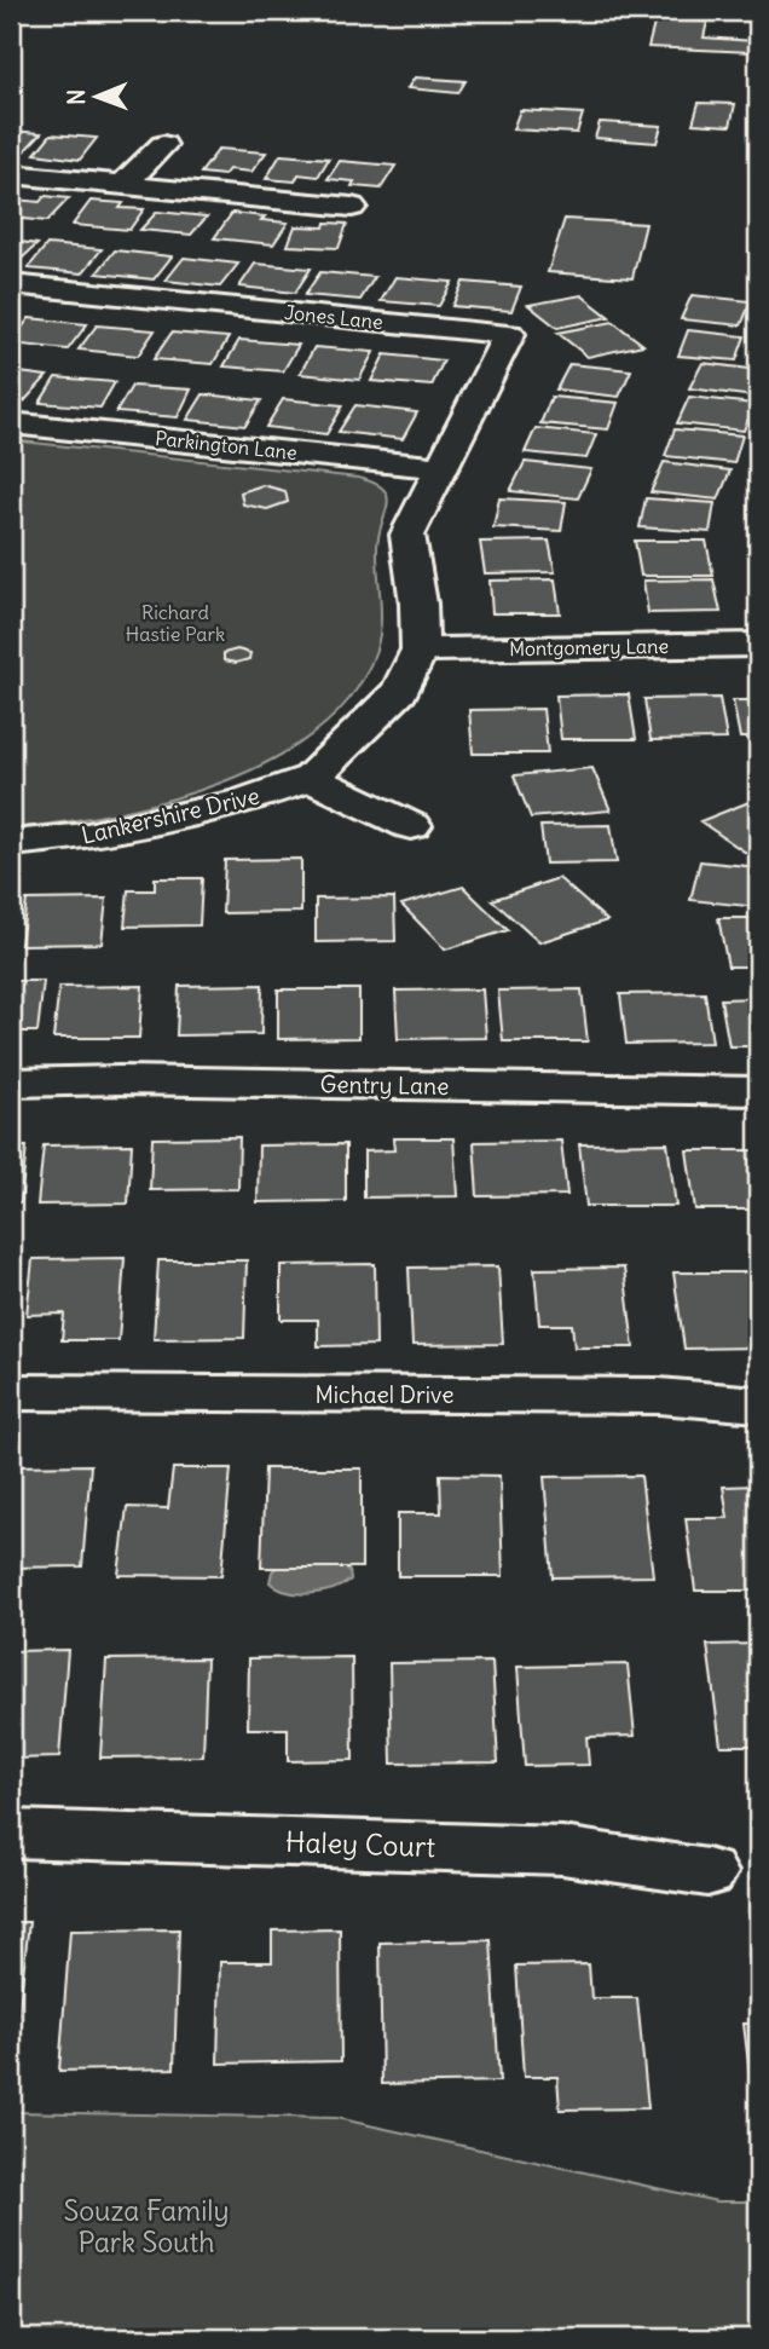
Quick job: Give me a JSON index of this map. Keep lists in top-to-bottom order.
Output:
{
  "streets": {
    "street": [
      "Jones Lane",
      "Parkington Lane",
      "Montgomery Lane",
      "Lankershire Drive",
      "Gentry Lane",
      "Michael Drive",
      "Haley Court"
    ]
  },
  "crossings": [
    ["Jones Lane", "Parkington Lane"],
    ["Montgomery Lane", "Lankershire Drive"]
  ],
  "parks": ["Richard Hastie Park", "Souza Family Park South"],
  "north": "left"
}
